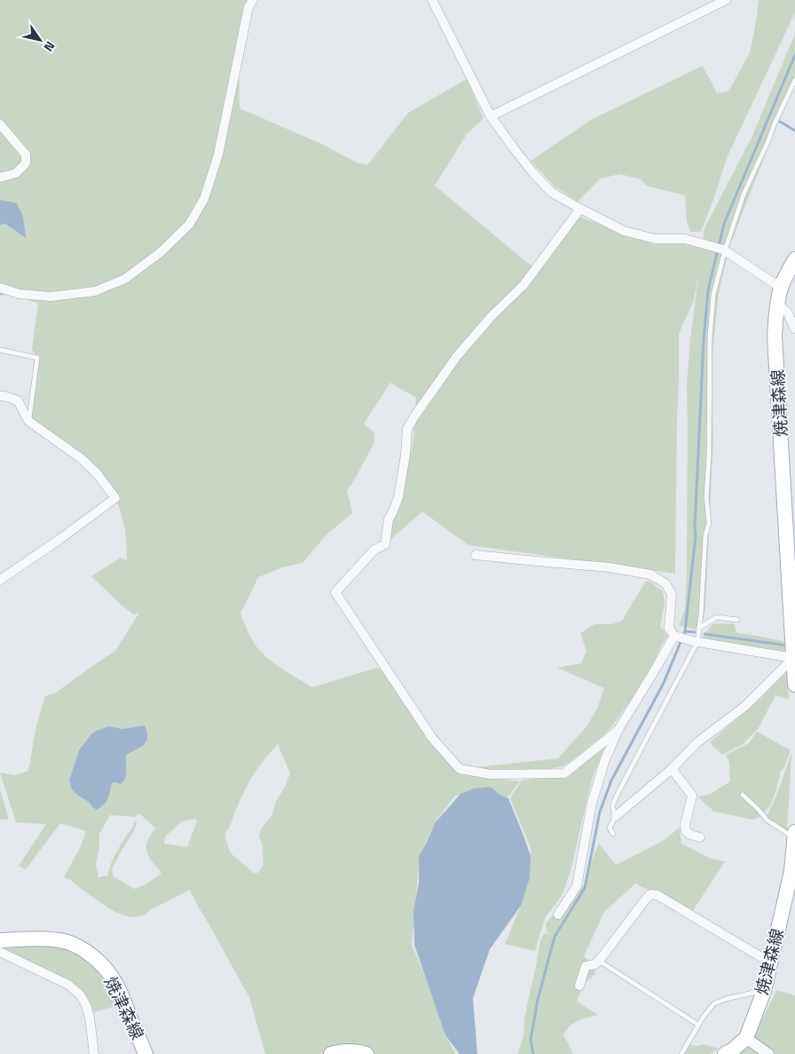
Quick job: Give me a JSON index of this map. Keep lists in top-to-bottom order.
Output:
{
  "streets": {
    "main road": ["焼津森線"]
  },
  "north": "bottom right"
}
